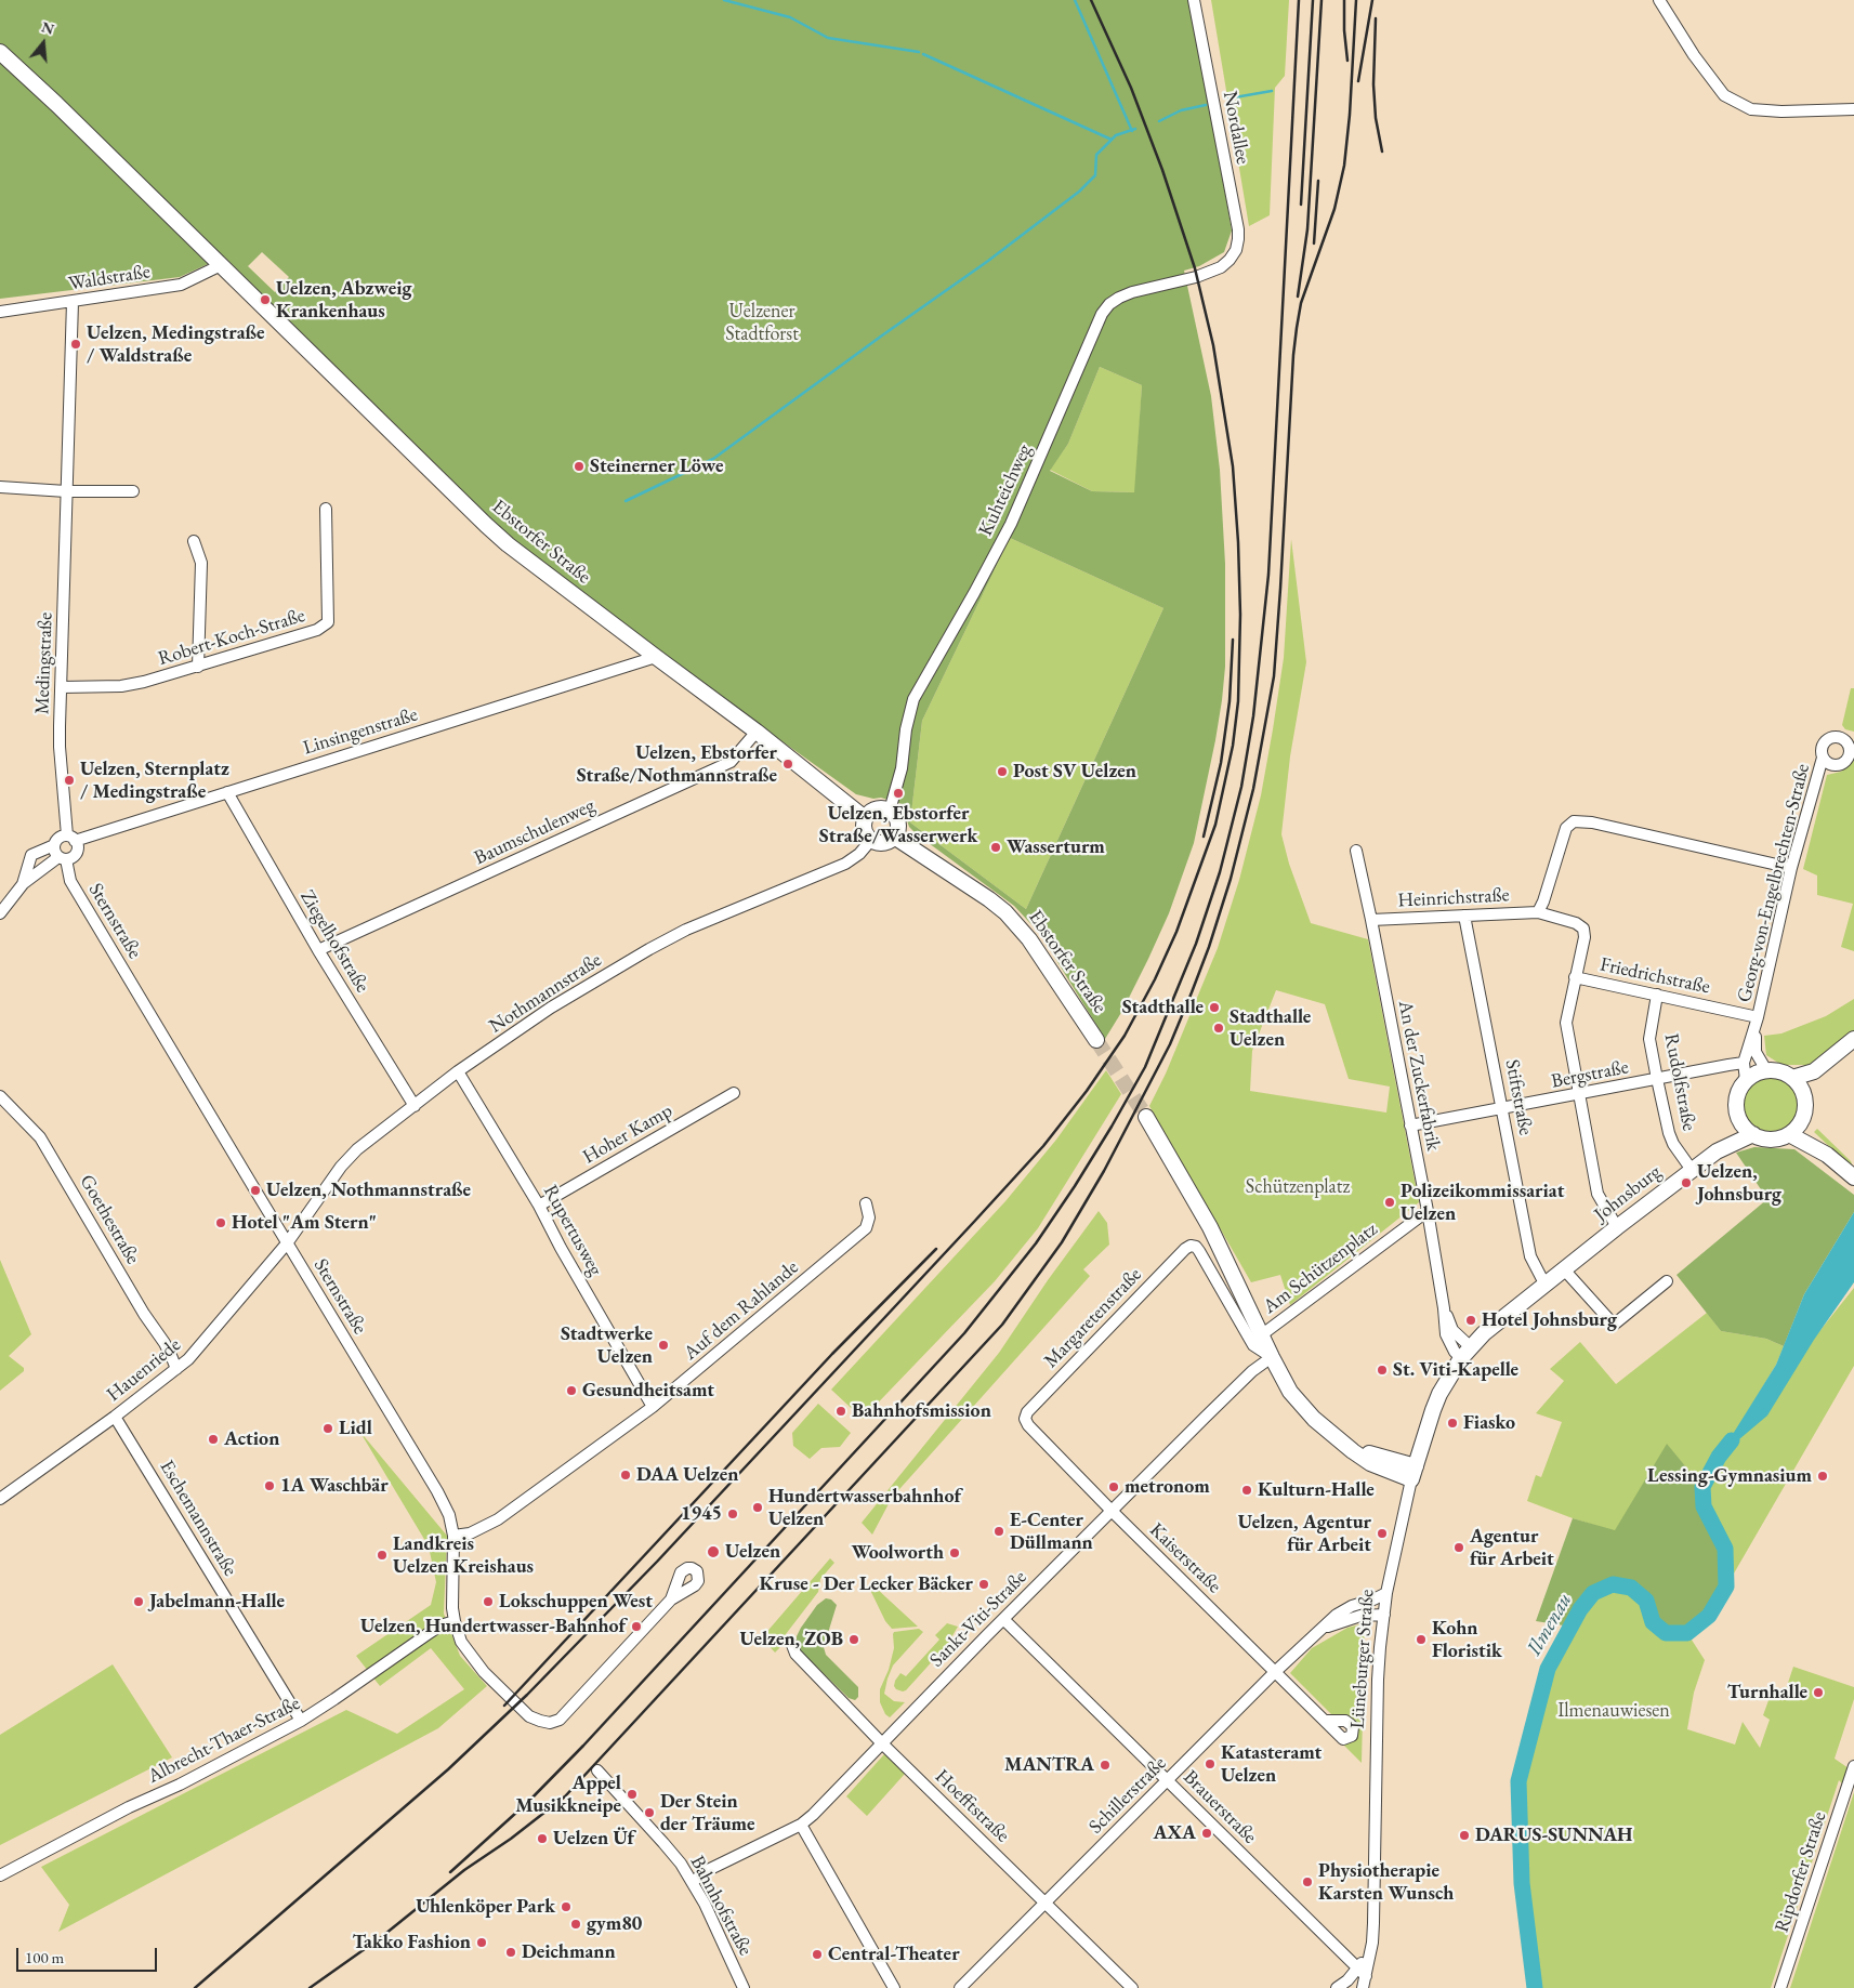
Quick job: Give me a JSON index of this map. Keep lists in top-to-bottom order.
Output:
{
  "streets": {
    "main road": ["Ebstorfer Straße", "Johnsburg", "Lüneburger Straße"],
    "street": [
      "Nordallee",
      "Waldstraße",
      "Kuhteichweg",
      "Robert-Koch-Straße",
      "Medingstraße",
      "Linsingenstraße",
      "Baumschulenweg",
      "Georg-von-Engelbrechten-Straße",
      "Heinrichstraße",
      "Sternstraße",
      "Ziegelhofstraße",
      "Friedrichstraße",
      "Nothmannstraße",
      "Bergstraße",
      "An der Zuckerfabrik",
      "Rudolfstraße",
      "Stiftstraße",
      "Hoher Kamp",
      "Goethestraße",
      "Rupertusweg",
      "Am Schützenplatz",
      "Auf dem Rahlande",
      "Margaretenstraße",
      "Hauenriede",
      "Eschemannstraße",
      "Kaiserstraße",
      "Sankt-Viti-Straße",
      "Albrecht-Thaer-Straße",
      "Schillerstraße",
      "Hoefftstraße",
      "Brauerstraße",
      "Ripdorfer Straße",
      "Bahnhofstraße"
    ]
  },
  "crossings": [
    ["Nordallee", "Kuhteichweg"],
    ["Waldstraße", "Ebstorfer Straße"],
    ["Waldstraße", "Medingstraße"],
    ["Kuhteichweg", "Ebstorfer Straße"],
    ["Kuhteichweg", "Nothmannstraße"],
    ["Ebstorfer Straße", "Linsingenstraße"],
    ["Ebstorfer Straße", "Baumschulenweg"],
    ["Ebstorfer Straße", "Nothmannstraße"],
    ["Robert-Koch-Straße", "Medingstraße"],
    ["Medingstraße", "Linsingenstraße"],
    ["Medingstraße", "Sternstraße"],
    ["Linsingenstraße", "Sternstraße"],
    ["Linsingenstraße", "Ziegelhofstraße"],
    ["Baumschulenweg", "Ziegelhofstraße"],
    ["Georg-von-Engelbrechten-Straße", "Friedrichstraße"],
    ["Georg-von-Engelbrechten-Straße", "Bergstraße"],
    ["Georg-von-Engelbrechten-Straße", "Johnsburg"],
    ["Heinrichstraße", "Friedrichstraße"],
    ["Heinrichstraße", "An der Zuckerfabrik"],
    ["Heinrichstraße", "Stiftstraße"],
    ["Sternstraße", "Nothmannstraße"],
    ["Sternstraße", "Auf dem Rahlande"],
    ["Sternstraße", "Hauenriede"],
    ["Sternstraße", "Albrecht-Thaer-Straße"],
    ["Ziegelhofstraße", "Nothmannstraße"],
    ["Friedrichstraße", "Rudolfstraße"],
    ["Nothmannstraße", "Rupertusweg"],
    ["Nothmannstraße", "Hauenriede"],
    ["Bergstraße", "An der Zuckerfabrik"],
    ["Bergstraße", "Rudolfstraße"],
    ["Bergstraße", "Stiftstraße"],
    ["An der Zuckerfabrik", "Johnsburg"],
    ["An der Zuckerfabrik", "Am Schützenplatz"],
    ["An der Zuckerfabrik", "Lüneburger Straße"],
    ["Rudolfstraße", "Johnsburg"],
    ["Stiftstraße", "Johnsburg"],
    ["Hoher Kamp", "Rupertusweg"],
    ["Johnsburg", "Lüneburger Straße"],
    ["Goethestraße", "Hauenriede"],
    ["Rupertusweg", "Auf dem Rahlande"],
    ["Margaretenstraße", "Kaiserstraße"],
    ["Margaretenstraße", "Sankt-Viti-Straße"],
    ["Hauenriede", "Eschemannstraße"],
    ["Eschemannstraße", "Albrecht-Thaer-Straße"],
    ["Kaiserstraße", "Sankt-Viti-Straße"],
    ["Kaiserstraße", "Schillerstraße"],
    ["Sankt-Viti-Straße", "Hoefftstraße"],
    ["Sankt-Viti-Straße", "Brauerstraße"],
    ["Sankt-Viti-Straße", "Bahnhofstraße"],
    ["Lüneburger Straße", "Schillerstraße"],
    ["Lüneburger Straße", "Brauerstraße"],
    ["Schillerstraße", "Hoefftstraße"],
    ["Schillerstraße", "Brauerstraße"]
  ],
  "water": ["Ilmenau"],
  "parks": ["Uelzener Stadtforst", "Schützenplatz", "Ilmenauwiesen"],
  "places": [
    "Uelzen, Abzweig Krankenhaus",
    "Uelzen, Medingstraße / Waldstraße",
    "Steinerner Löwe",
    "Uelzen, Ebstorfer Straße/Nothmannstraße",
    "Post SV Uelzen",
    "Uelzen, Sternplatz / Medingstraße",
    "Uelzen, Ebstorfer Straße/Wasserwerk",
    "Wasserturm",
    "Stadthalle",
    "Stadthalle Uelzen",
    "Uelzen, Johnsburg",
    "Uelzen, Nothmannstraße",
    "Polizeikommissariat Uelzen",
    "Hotel \"Am Stern\"",
    "Hotel Johnsburg",
    "Stadtwerke Uelzen",
    "St. Viti-Kapelle",
    "Gesundheitsamt",
    "Bahnhofsmission",
    "Fiasko",
    "Lidl",
    "Action",
    "DAA Uelzen",
    "Lessing-Gymnasium",
    "1A Waschbär",
    "metronom",
    "Kulturn-Halle",
    "Hundertwasserbahnhof Uelzen",
    "1945",
    "E-Center Düllmann",
    "Uelzen, Agentur für Arbeit",
    "Agentur für Arbeit",
    "Uelzen",
    "Woolworth",
    "Landkreis Uelzen Kreishaus",
    "Kruse - Der Lecker Bäcker",
    "Jabelmann-Halle",
    "Lokschuppen West",
    "Uelzen, Hundertwasser-Bahnhof",
    "Uelzen, ZOB",
    "Kohn Floristik",
    "Turnhalle",
    "Katasteramt Uelzen",
    "MANTRA",
    "Appel Musikkneipe",
    "Der Stein der Träume",
    "AXA",
    "DARUS-SUNNAH",
    "Uelzen Üf",
    "Physiotherapie Karsten Wunsch",
    "Uhlenköper Park",
    "gym80",
    "Takko Fashion",
    "Deichmann",
    "Central-Theater"
  ],
  "scale_bar": "100 m",
  "north": "top"
}
